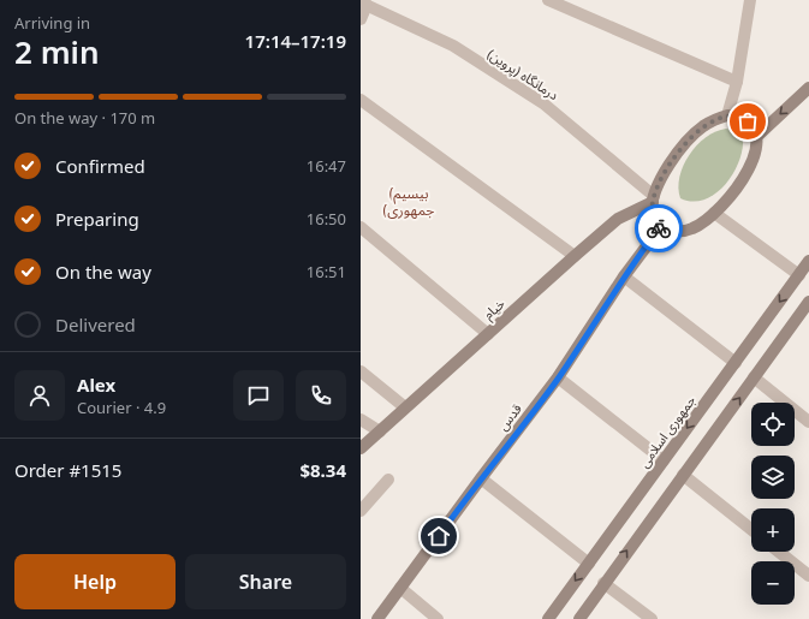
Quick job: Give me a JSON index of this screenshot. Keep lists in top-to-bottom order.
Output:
{
  "streets": {
    "street": [
      "درمانگاه (پروین)",
      "خیام",
      "قدس",
      "جمهوری اسلامی"
    ]
  },
  "crossings": [
    ["درمانگاه (پروین)", "خیام"]
  ],
  "districts": ["(بیسیم (جمهوری"],
  "page": {
    "heading": ["2 min", "Arriving in", "17:14–17:19"],
    "panel": [
      "Alex",
      "Courier · 4.9",
      "Order #1515",
      "$8.34"
    ],
    "bar": "On the way · 170 m",
    "list": [
      ["Confirmed", "16:47"],
      ["Preparing", "16:50"],
      ["On the way", "16:51"],
      "Delivered"
    ],
    "map_buttons": ["+", "−"],
    "buttons": ["Help", "Share"]
  }
}
